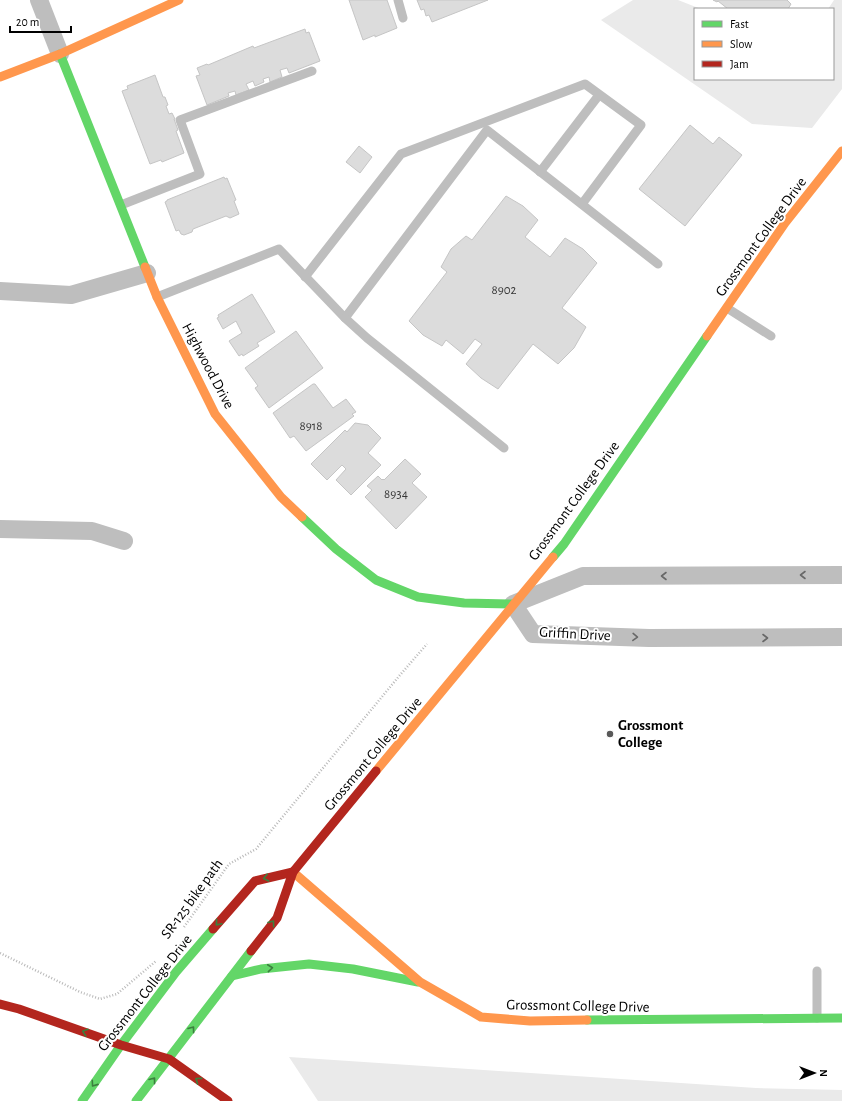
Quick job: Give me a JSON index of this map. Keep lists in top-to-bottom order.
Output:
{
  "streets": {
    "main road": ["Grossmont College Drive", "Highwood Drive"],
    "street": ["Griffin Drive"],
    "path": ["SR-125 bike path"]
  },
  "crossings": [
    ["Grossmont College Drive", "Highwood Drive"],
    ["Grossmont College Drive", "Griffin Drive"],
    ["Highwood Drive", "Griffin Drive"]
  ],
  "places": ["Grossmont College"],
  "house_numbers": ["8902", "8918", "8934"],
  "legend": ["Fast", "Slow", "Jam"],
  "scale_bar": "20 m",
  "north": "right"
}
